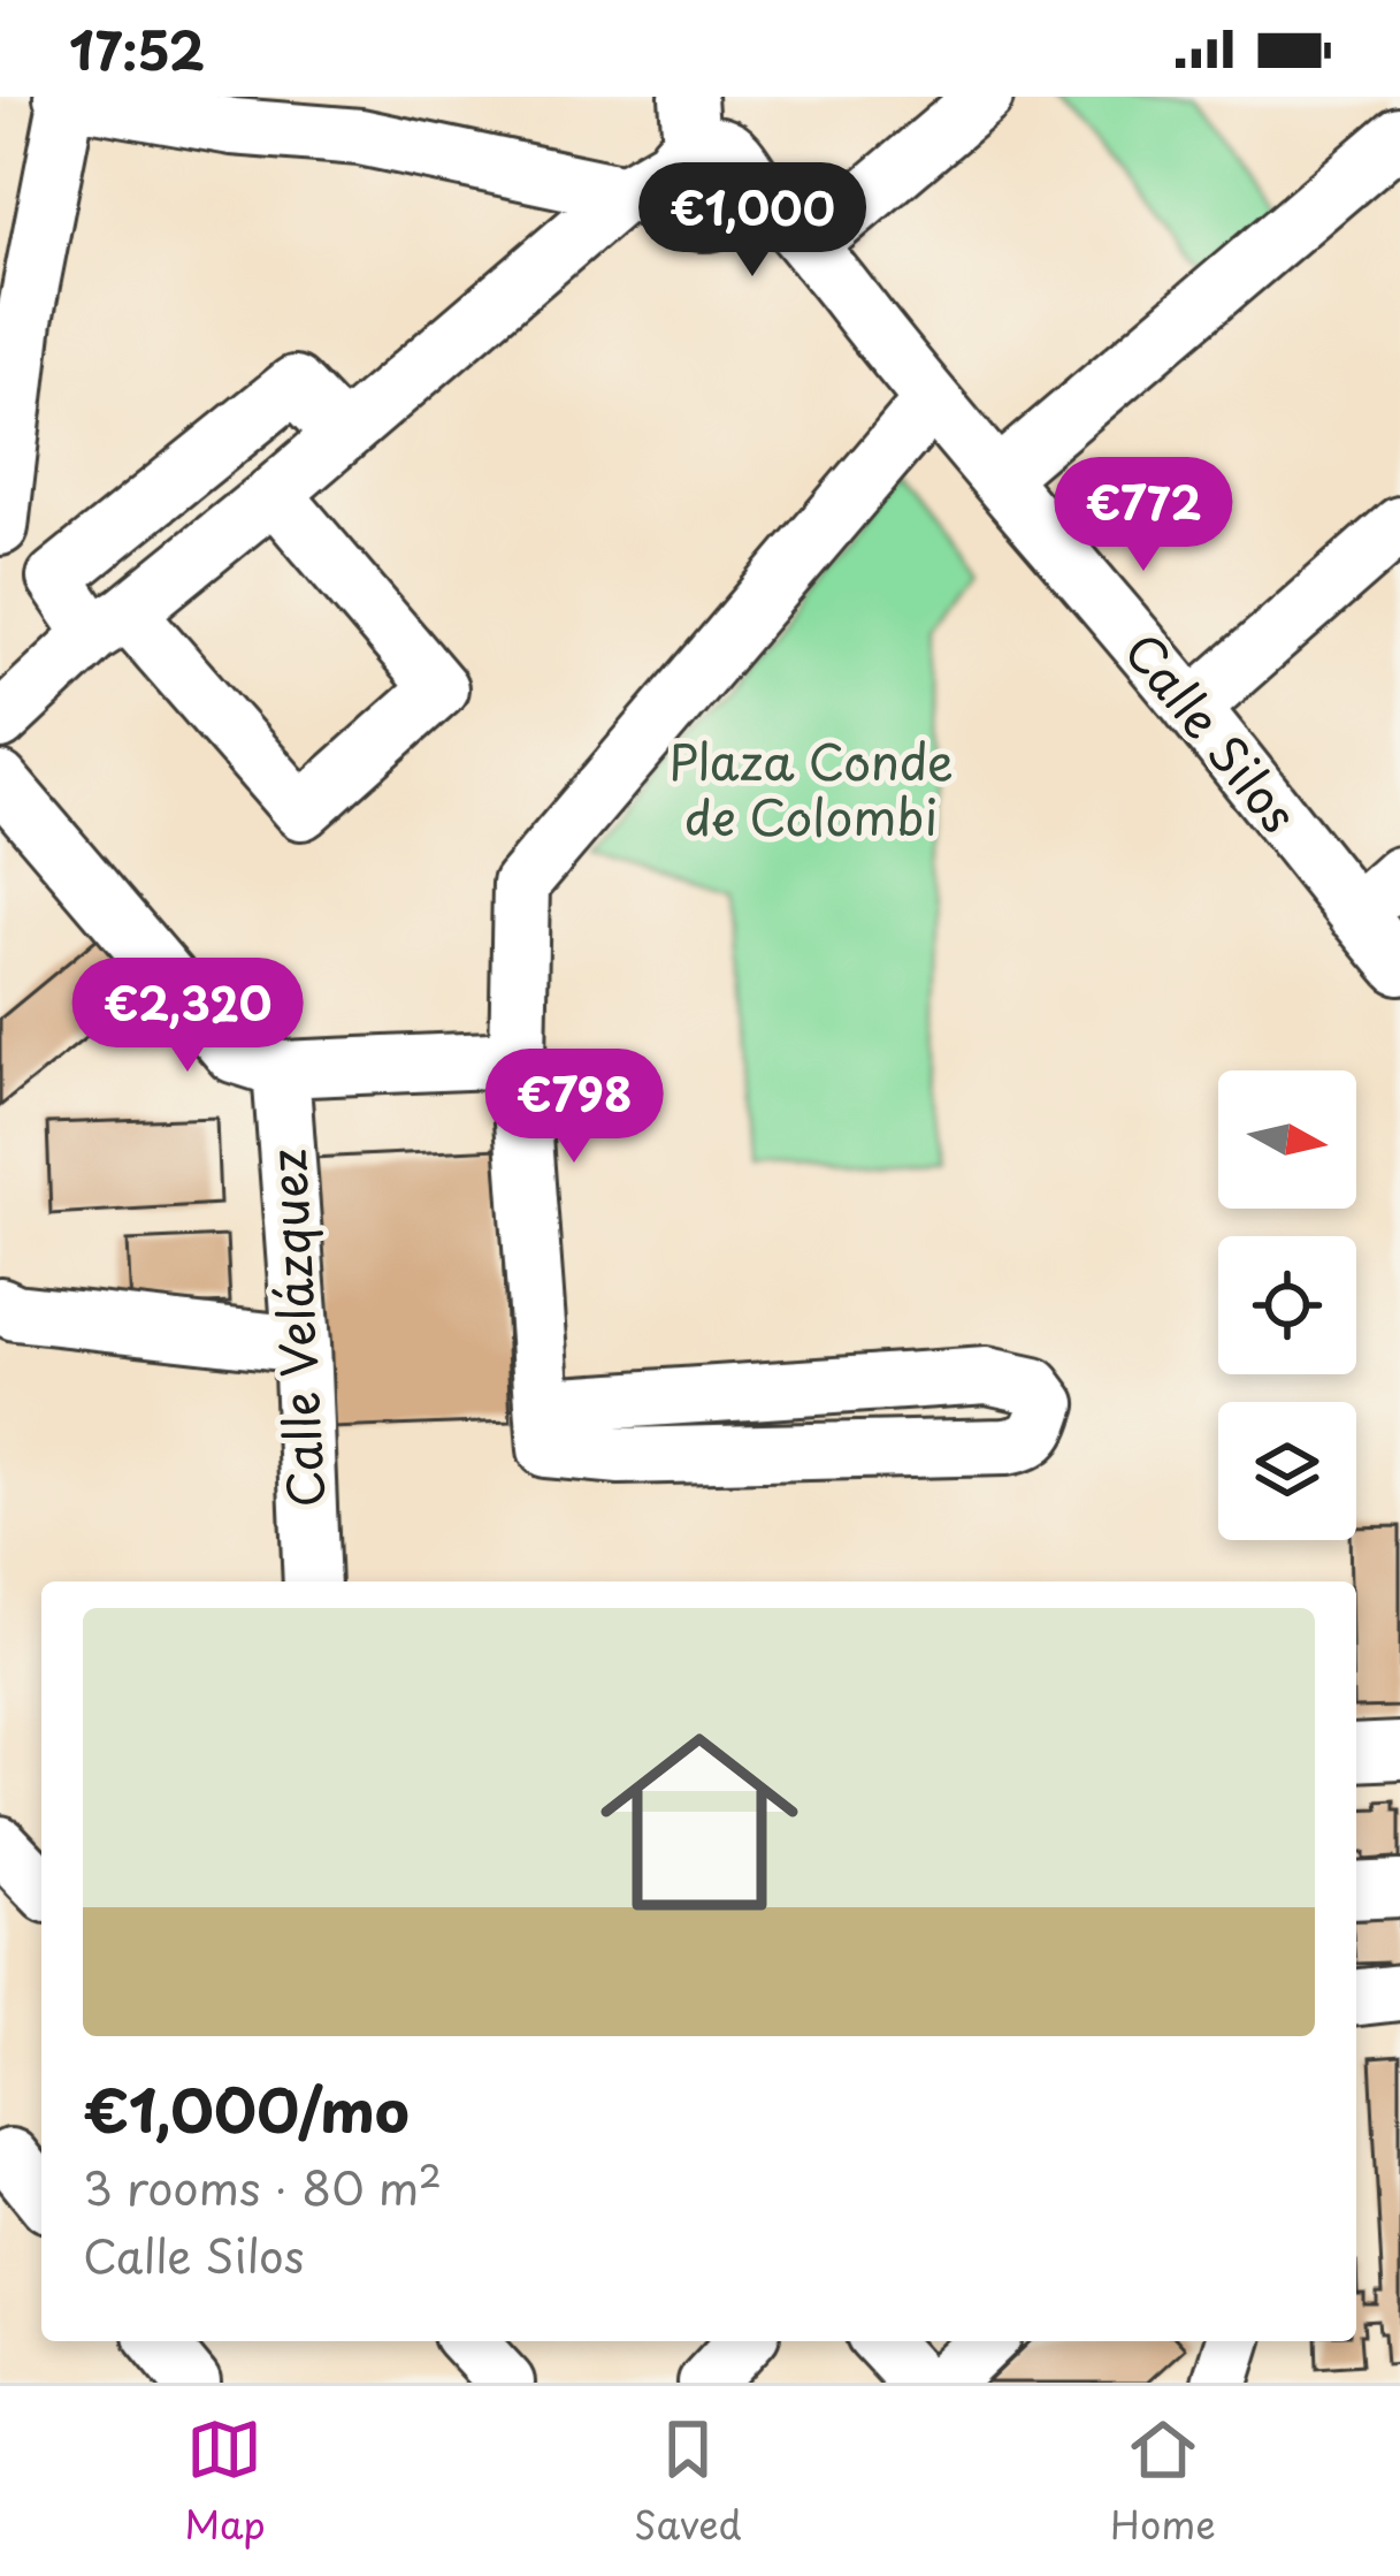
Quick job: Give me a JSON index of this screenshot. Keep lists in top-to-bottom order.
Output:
{
  "streets": {
    "street": ["Calle Silos", "Calle Velázquez"]
  },
  "parks": ["Plaza Conde de Colombi"],
  "north": "right",
  "page": {
    "status": "17:52",
    "price": [
      "€1,000",
      "€772",
      "€2,320",
      "€798"
    ],
    "list": [
      {
        "name": "€1,000/mo",
        "note": "3 rooms · 80 m² · Calle Silos"
      }
    ],
    "tabs": ["Map", "Saved", "Home"]
  }
}
